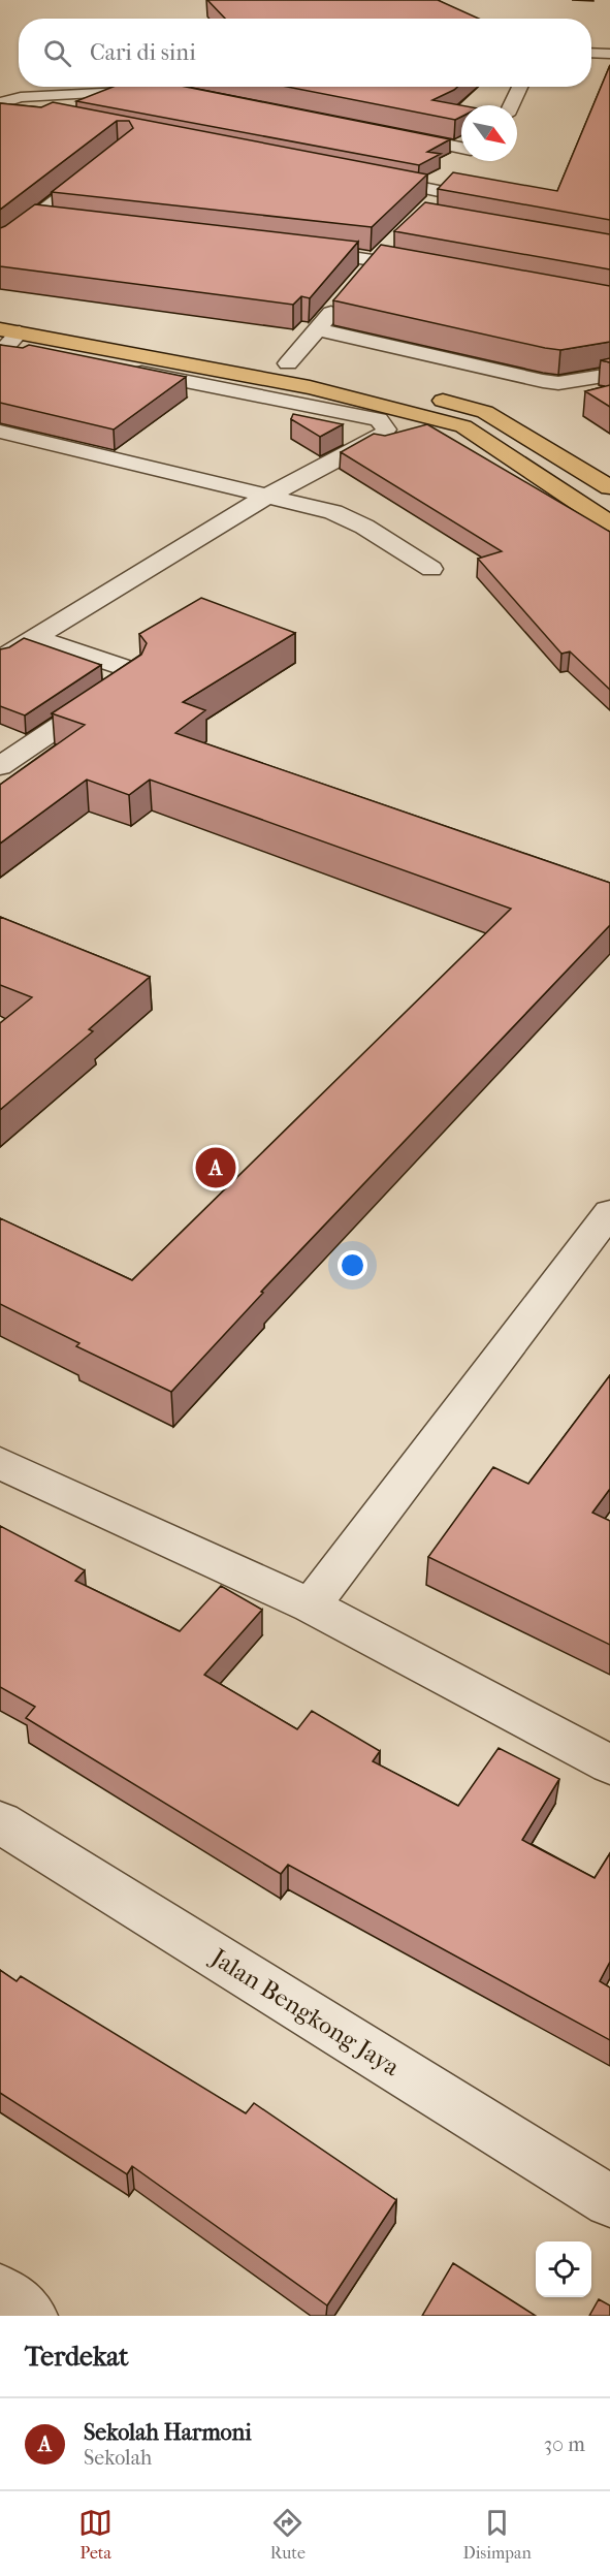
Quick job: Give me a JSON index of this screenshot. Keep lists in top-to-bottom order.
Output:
{
  "streets": {
    "street": ["Jalan Bengkong Jaya"]
  },
  "north": "bottom right",
  "page": {
    "search": "Cari di sini",
    "pins": "A",
    "heading": "Terdekat",
    "list": [
      {
        "mark": "A",
        "name": "Sekolah Harmoni",
        "note": "Sekolah",
        "value": "30 m"
      }
    ],
    "nav": ["Peta", "Rute", "Disimpan"]
  }
}
